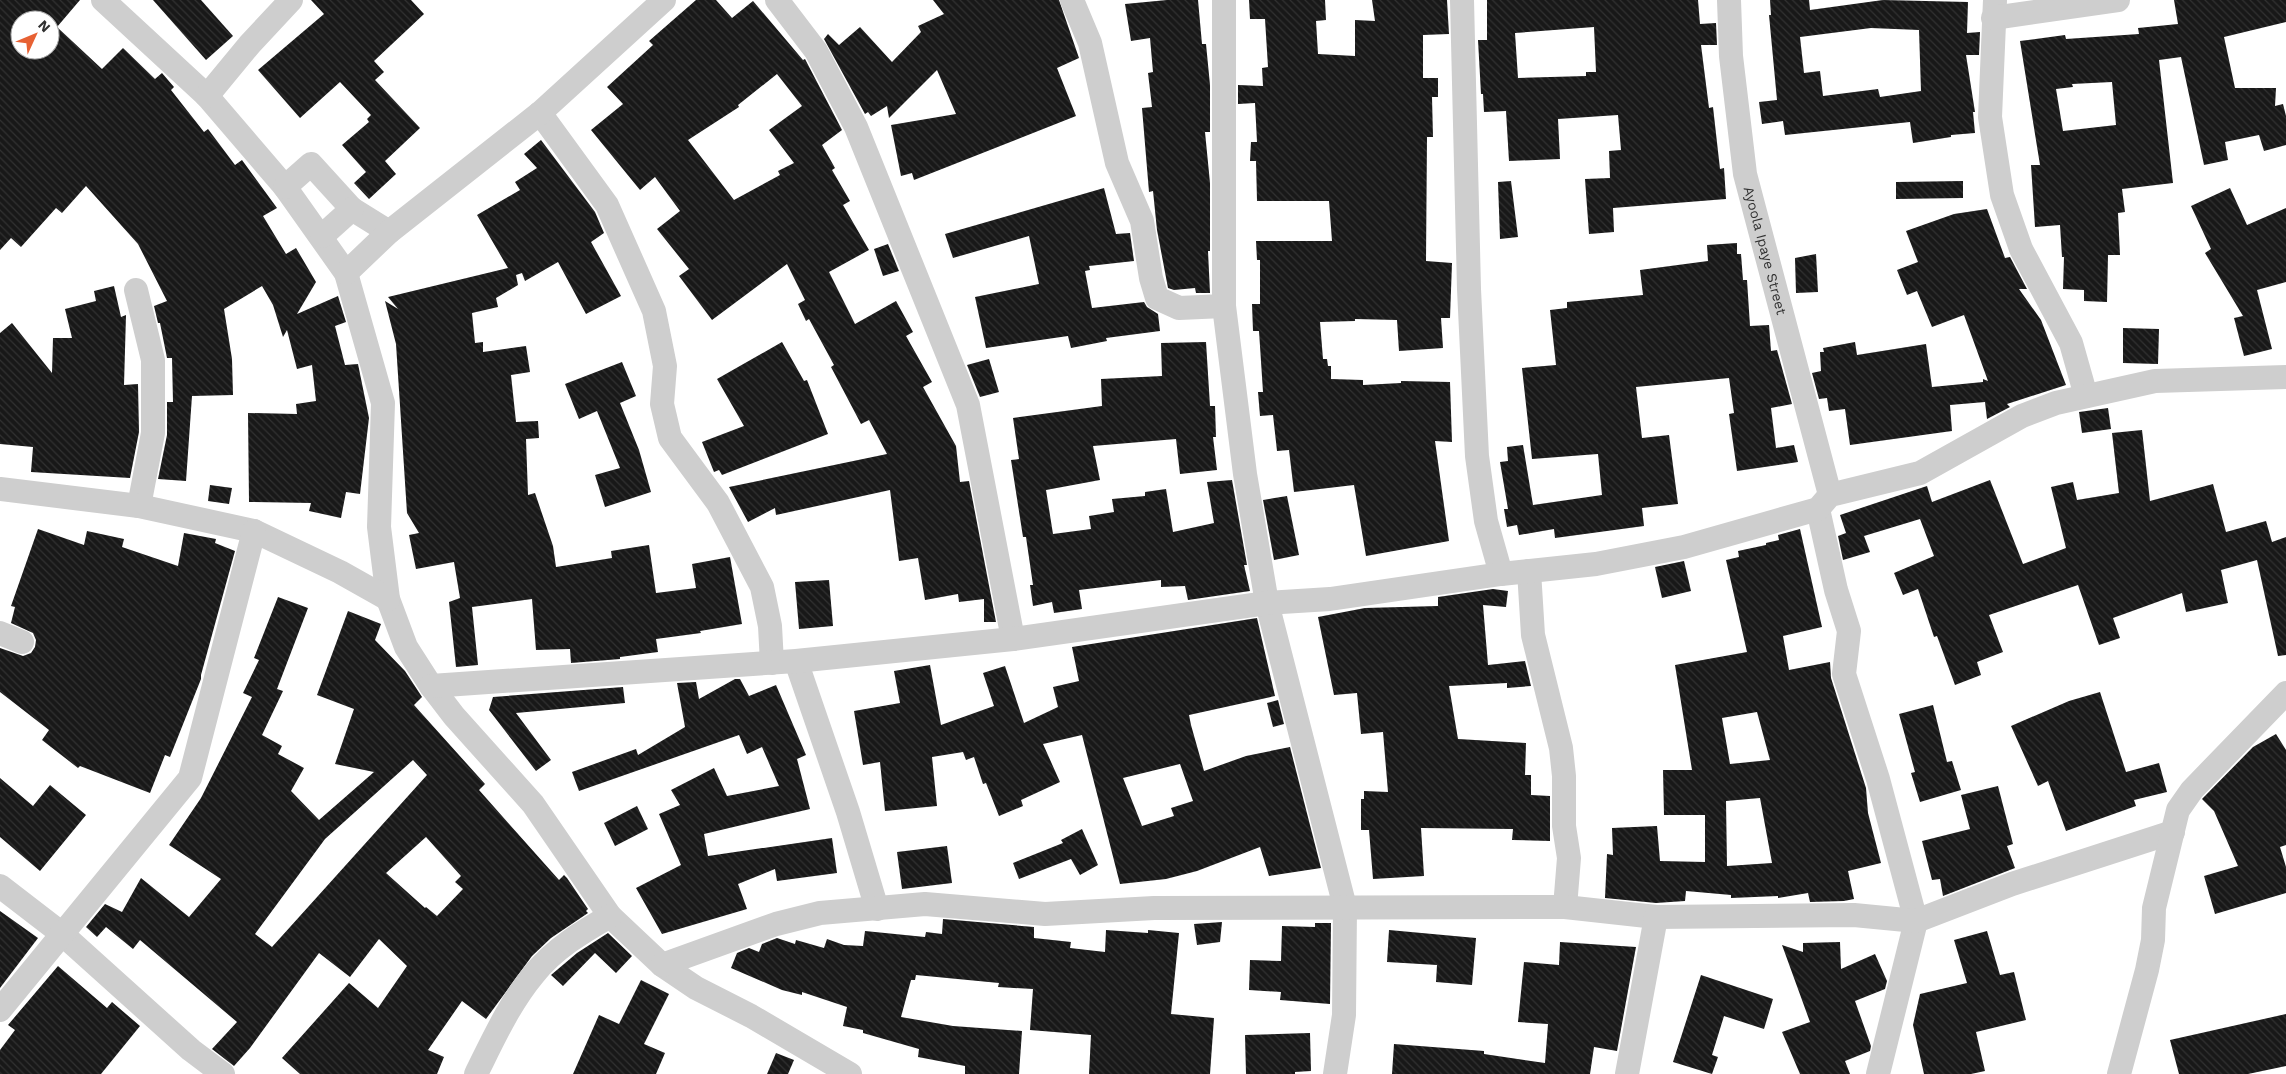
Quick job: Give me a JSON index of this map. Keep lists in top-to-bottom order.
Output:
{
  "streets": {
    "street": ["Ayoola Ipaye Street"]
  },
  "north": "top right"
}
